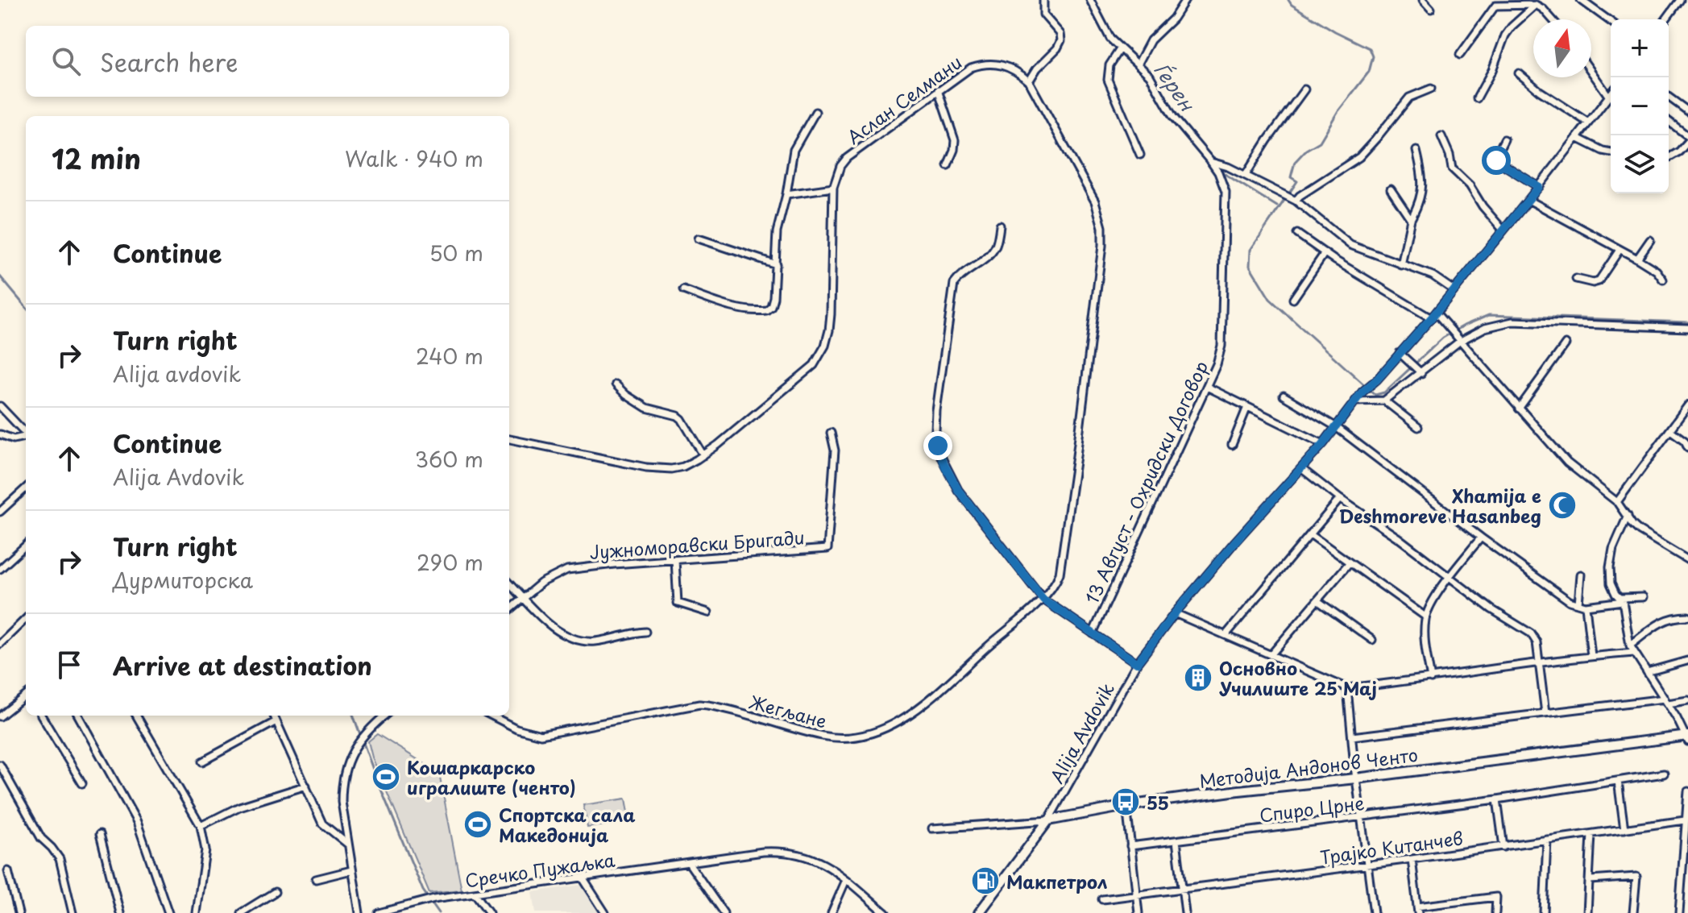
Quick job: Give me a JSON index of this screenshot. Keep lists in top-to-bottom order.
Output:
{
  "streets": {
    "main road": ["Методија Андонов Ченто"],
    "street": [
      "Аслан Селмани",
      "13 Август - Охридски Договор",
      "Јужноморавски Бригади",
      "Жегљане",
      "Alija Avdovik",
      "Спиро Црне",
      "Трајко Китанчев",
      "Сречко Пужаљка"
    ]
  },
  "crossings": [
    ["Alija Avdovik", "Методија Андонов Ченто"]
  ],
  "water": ["Ѓерен"],
  "places": {
    "mosque": ["Xhamija e Deshmoreve Hasanbeg"],
    "building": ["Основно Училиште 25 Мај"],
    "sports": ["Кошаркарско игралиште (ченто)", "Спортска сала Македонија"],
    "bus stop": ["55"],
    "fuel station": ["Макпетрол"]
  },
  "north": "top",
  "page": {
    "map_buttons": ["+", "−"],
    "search": "Search here",
    "heading": ["12 min", "Walk · 940 m"],
    "list": [
      ["Continue", "50 m"],
      ["Turn right", "Alija avdovik", "240 m"],
      ["Continue", "Alija Avdovik", "360 m"],
      ["Turn right", "Дурмиторска", "290 m"],
      "Arrive at destination"
    ]
  }
}
